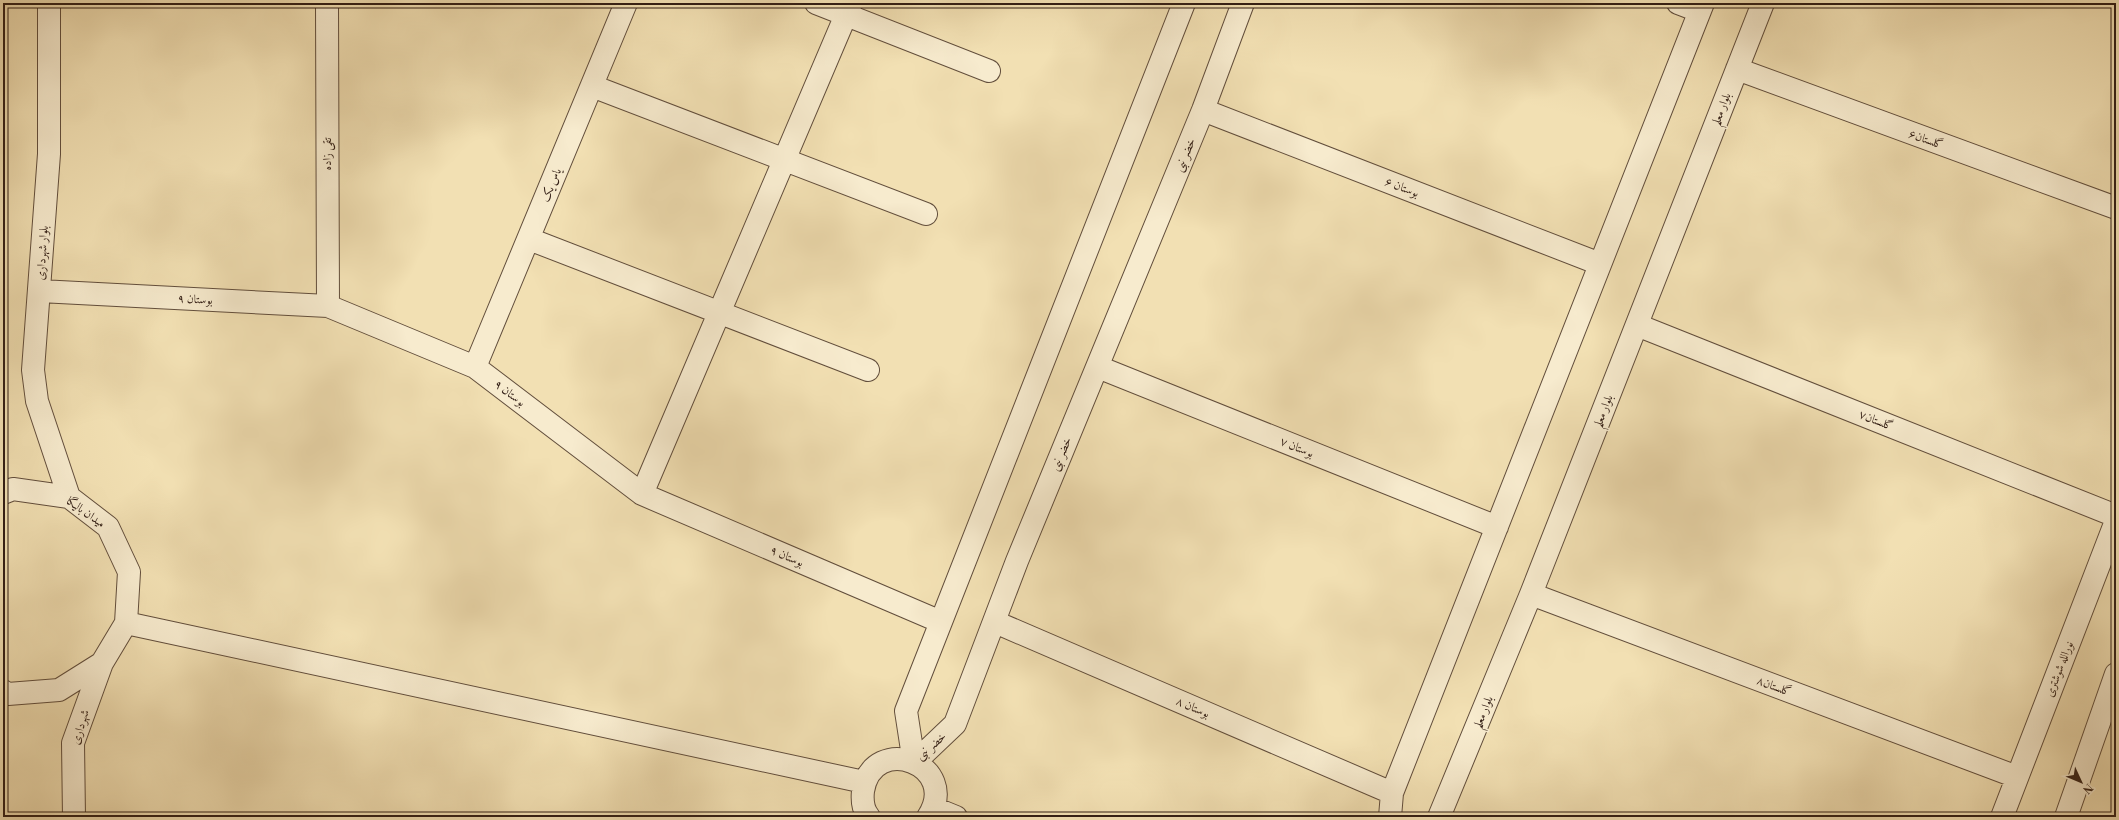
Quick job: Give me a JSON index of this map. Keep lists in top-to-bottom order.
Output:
{
  "streets": {
    "street": [
      "بلوار معلم",
      "گلستان۶",
      "تقی زاده",
      "خضر نبی",
      "یاس یک",
      "بوستان ۶",
      "بلوار شهرداری",
      "بوستان ۹",
      "گلستان۷",
      "بوستان ۷",
      "میدان بالیگا",
      "نورالله شوشتری",
      "گلستان۸",
      "بوستان ۸",
      "شهرداری"
    ]
  },
  "crossings": [
    ["بلوار معلم", "گلستان۶"],
    ["بلوار معلم", "گلستان۷"],
    ["بلوار معلم", "گلستان۸"],
    ["تقی زاده", "بوستان ۹"],
    ["خضر نبی", "بوستان ۶"],
    ["خضر نبی", "بوستان ۹"],
    ["خضر نبی", "بوستان ۷"],
    ["خضر نبی", "بوستان ۸"],
    ["یاس یک", "بوستان ۹"],
    ["بلوار شهرداری", "بوستان ۹"],
    ["بلوار شهرداری", "میدان بالیگا"],
    ["میدان بالیگا", "شهرداری"],
    ["نورالله شوشتری", "گلستان۸"]
  ],
  "north": "bottom right"
}
